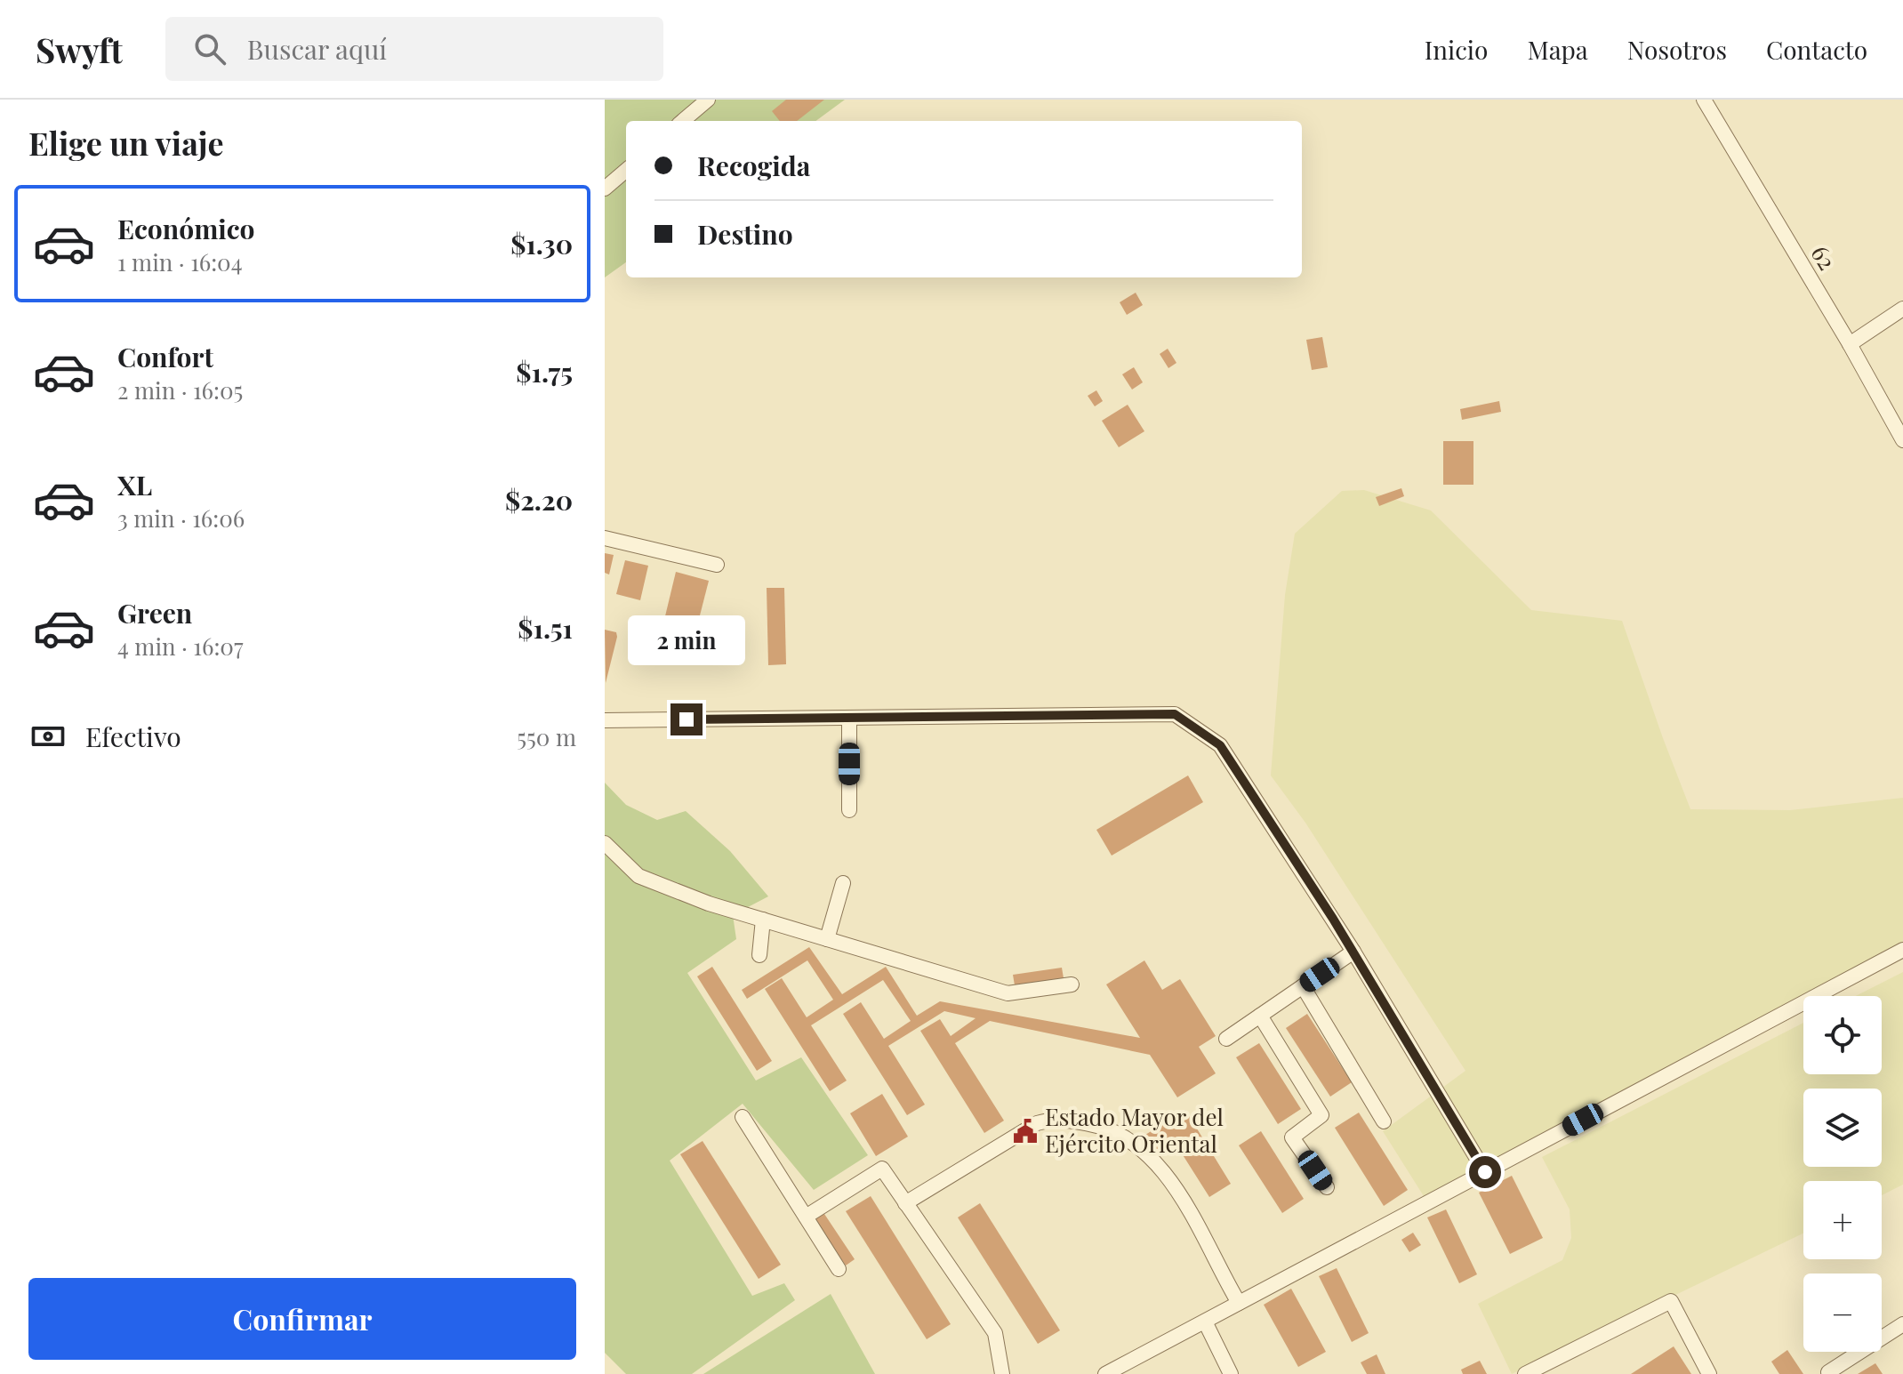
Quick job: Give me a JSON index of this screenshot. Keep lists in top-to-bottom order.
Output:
{
  "streets": {
    "street": ["62"]
  },
  "places": {
    "public building": ["Estado Mayor del Ejército Oriental"]
  },
  "page": {
    "header": "Swyft",
    "search": "Buscar aquí",
    "nav": [
      "Inicio",
      "Mapa",
      "Nosotros",
      "Contacto"
    ],
    "heading": "Elige un viaje",
    "banner": ["Recogida", "Destino"],
    "list": [
      {
        "name": "Económico",
        "note": "1 min · 16:04",
        "value": "$1.30"
      },
      {
        "name": "Confort",
        "note": "2 min · 16:05",
        "value": "$1.75"
      },
      {
        "name": "XL",
        "note": "3 min · 16:06",
        "value": "$2.20"
      },
      {
        "name": "Green",
        "note": "4 min · 16:07",
        "value": "$1.51"
      }
    ],
    "bubble": "2 min",
    "pay": ["Efectivo", "550 m"],
    "map_buttons": ["+", "−"],
    "buttons": "Confirmar"
  }
}
